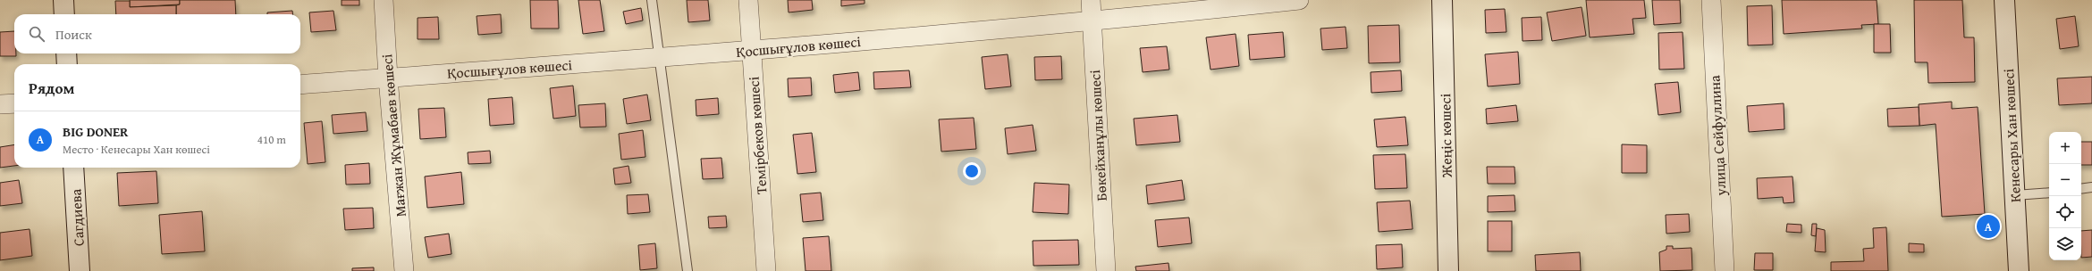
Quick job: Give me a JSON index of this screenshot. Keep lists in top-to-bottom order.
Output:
{
  "streets": {
    "street": [
      "Қосшығұлов көшесі",
      "Мағжан Жұмабаев көшесі",
      "Темірбеков көшесі",
      "Бөкейханұлы көшесі",
      "Жеңіс көшесі",
      "улица Сейфуллина",
      "Кенесары Хан көшесі",
      "Сагдиева"
    ]
  },
  "crossings": [
    ["Қосшығұлов көшесі", "Мағжан Жұмабаев көшесі"],
    ["Қосшығұлов көшесі", "Темірбеков көшесі"],
    ["Қосшығұлов көшесі", "Бөкейханұлы көшесі"]
  ],
  "page": {
    "search": "Поиск",
    "heading": "Рядом",
    "list": [
      {
        "mark": "A",
        "name": "BIG DONER",
        "note": "Место · Кенесары Хан көшесі",
        "value": "410 m"
      }
    ],
    "map_buttons": ["+", "−"],
    "pins": "A"
  }
}
